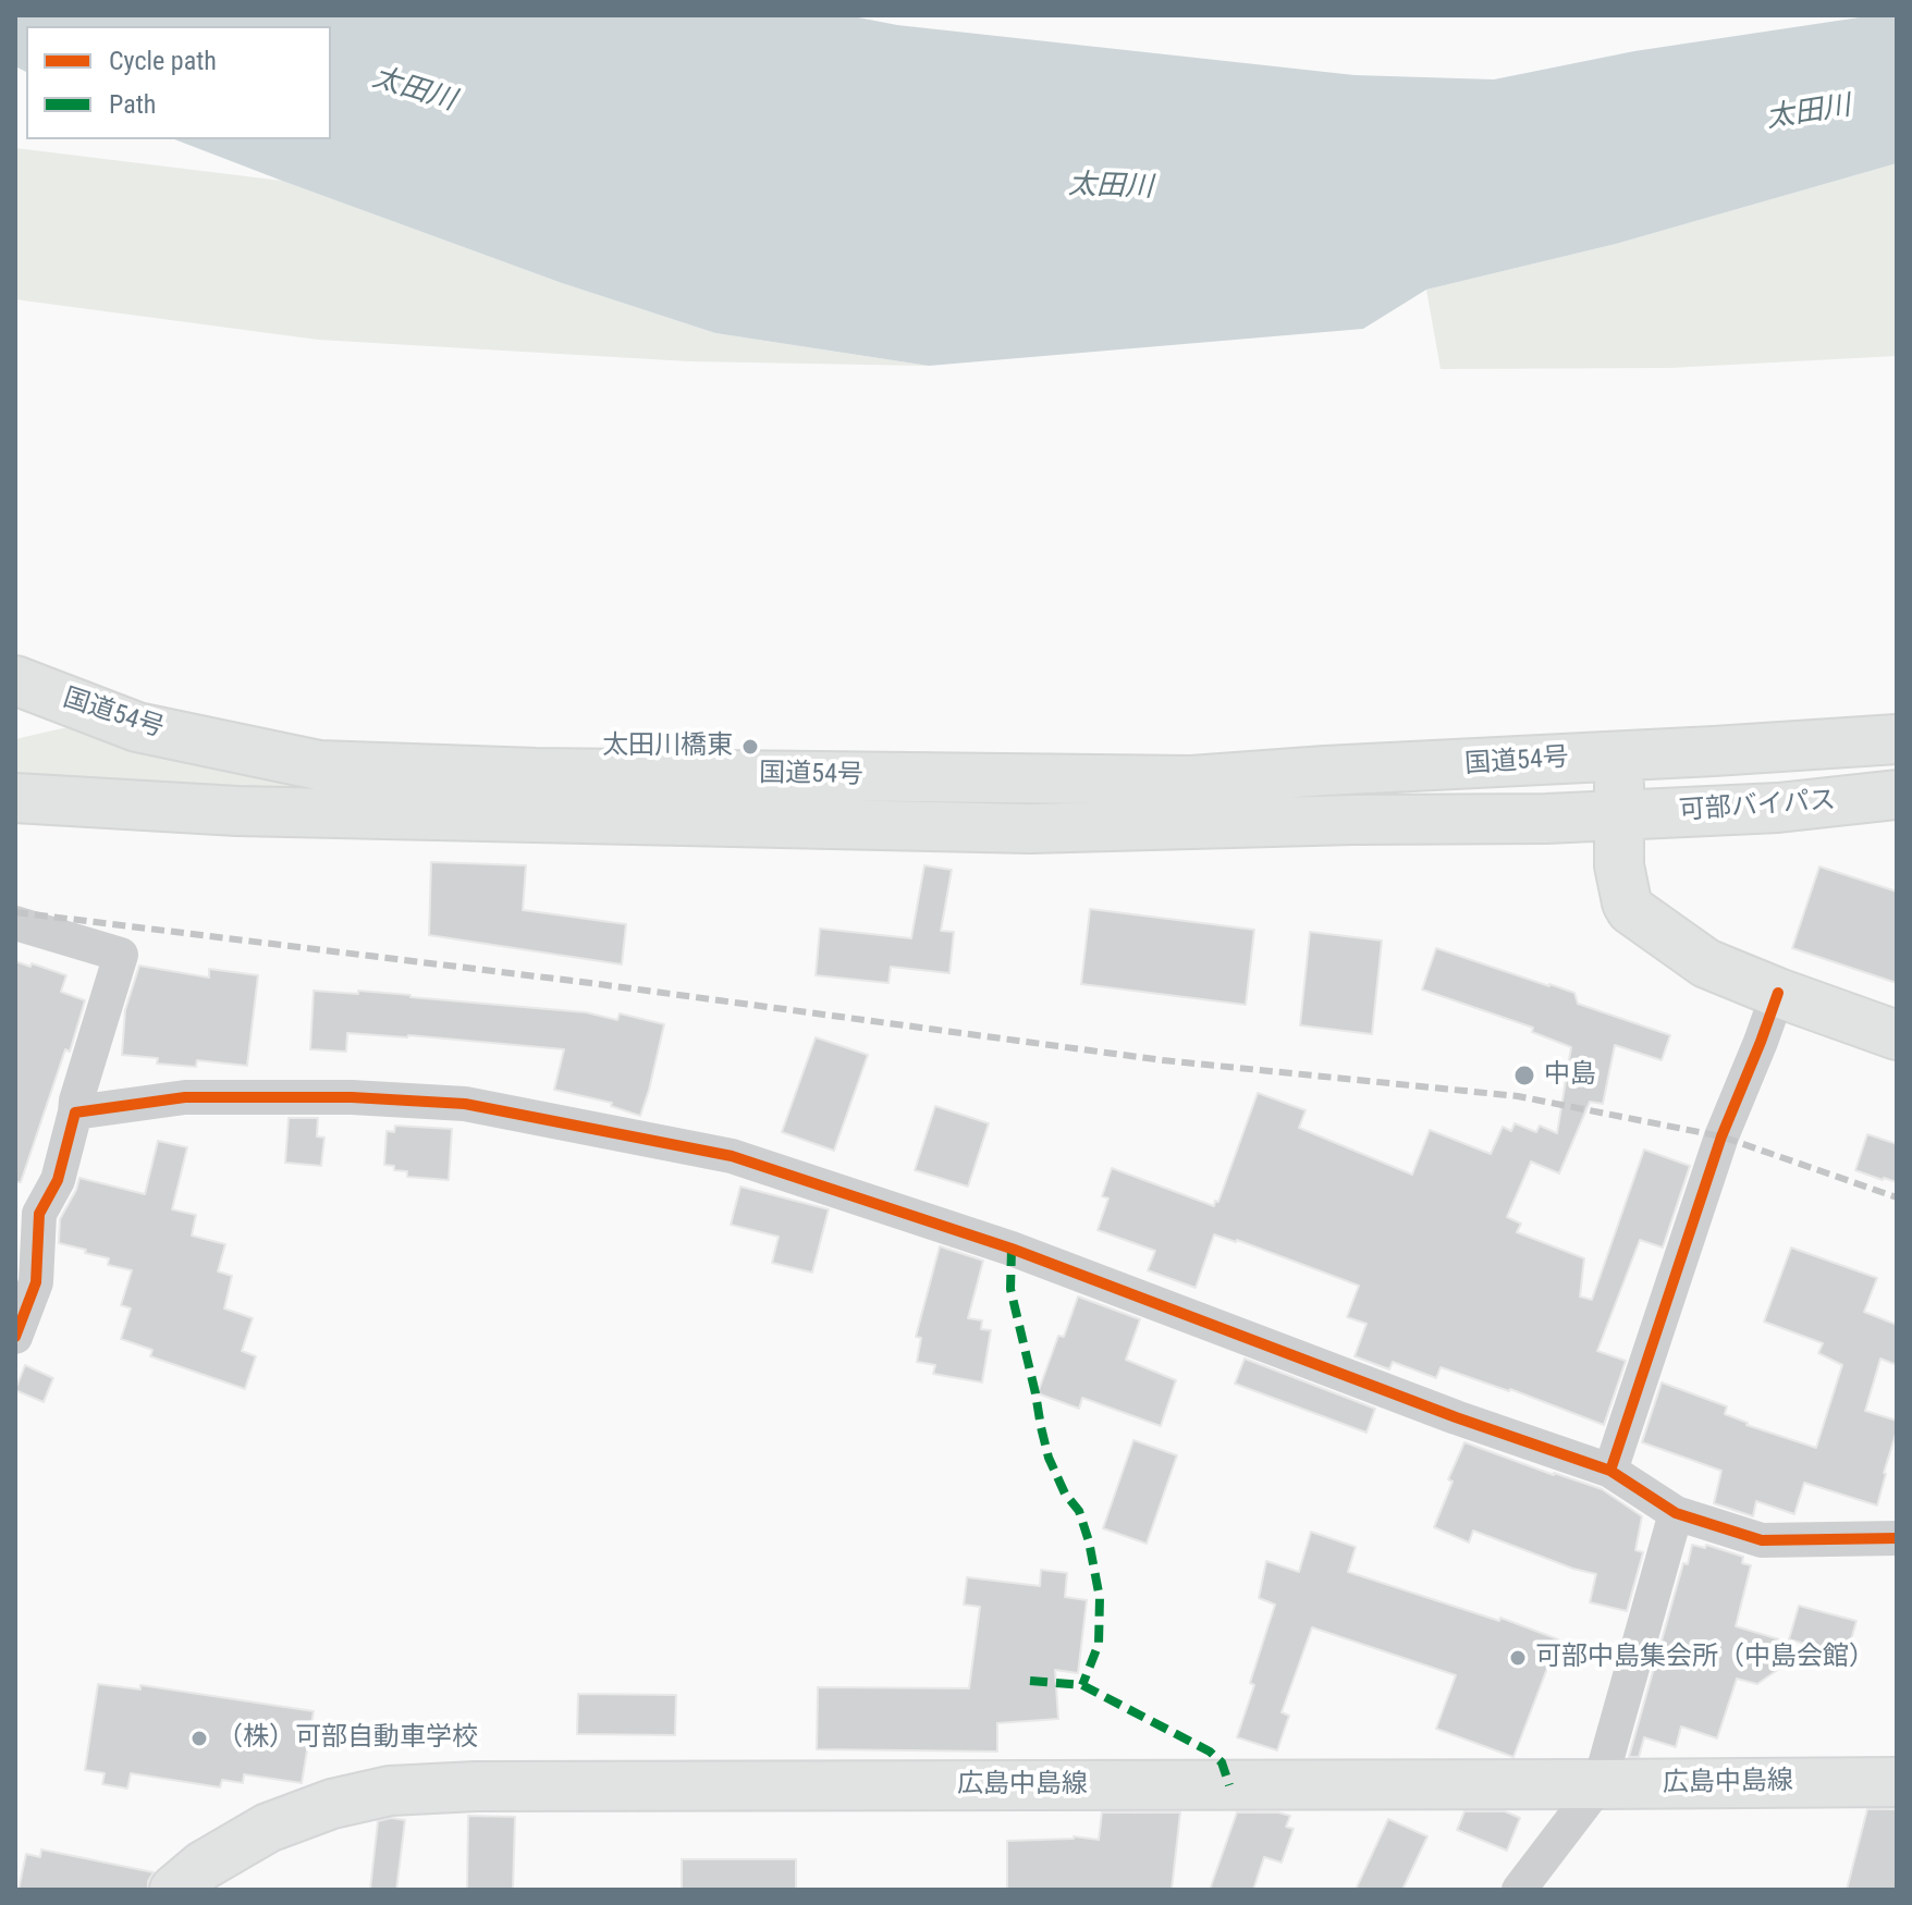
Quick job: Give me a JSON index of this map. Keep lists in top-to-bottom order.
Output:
{
  "streets": {
    "main road": ["国道54号", "可部バイパス", "広島中島線"]
  },
  "crossings": [
    ["国道54号", "可部バイパス"]
  ],
  "water": ["太田川"],
  "places": [
    "太田川橋東",
    "中島",
    "可部中島集会所（中島会館）",
    "（株）可部自動車学校"
  ],
  "legend": ["Cycle path", "Path"]
}
